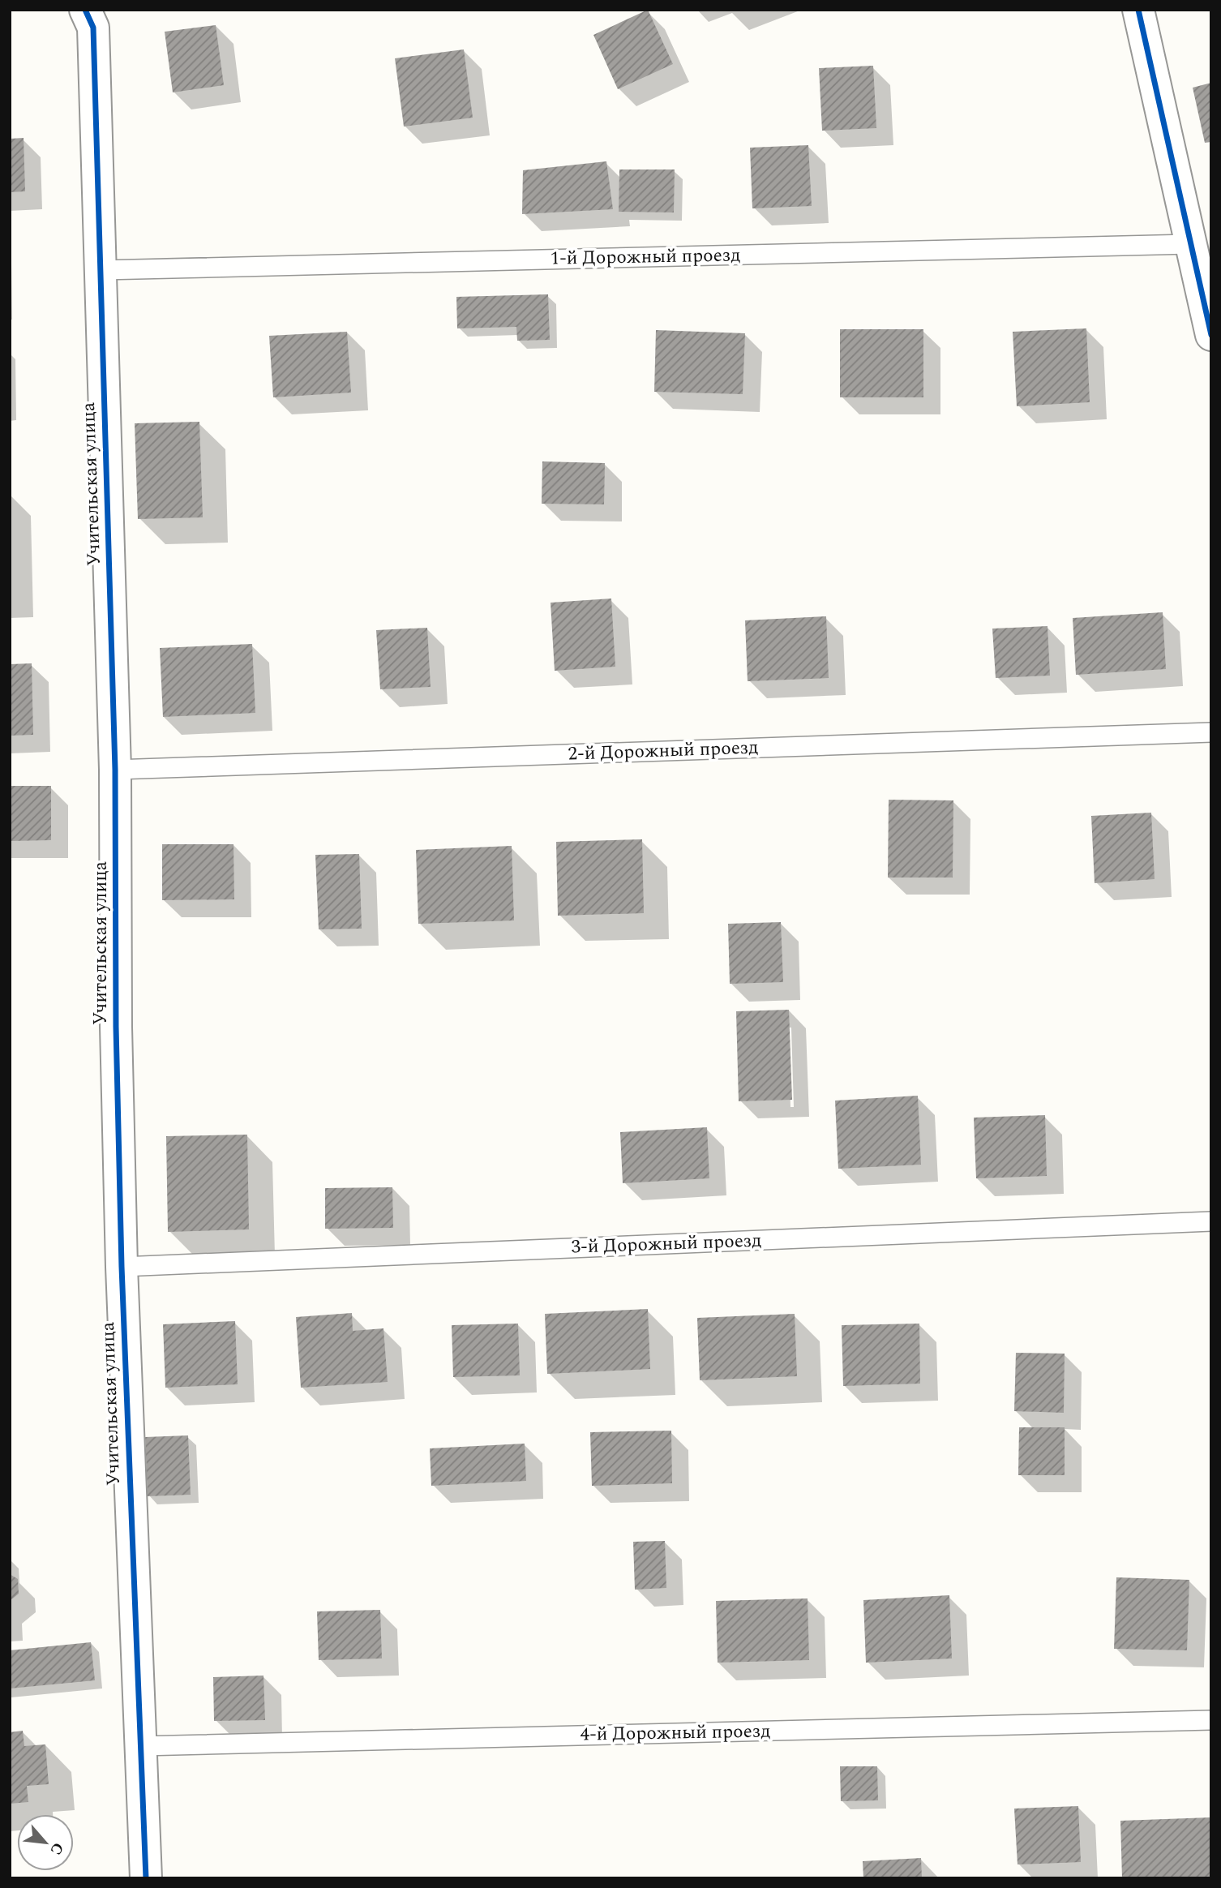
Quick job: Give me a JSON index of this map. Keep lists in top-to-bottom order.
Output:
{
  "streets": {
    "street": ["Учительская улица"],
    "lane": [
      "1-й Дорожный проезд",
      "2-й Дорожный проезд",
      "3-й Дорожный проезд",
      "4-й Дорожный проезд"
    ]
  },
  "crossings": [
    ["1-й Дорожный проезд", "Учительская улица"],
    ["Учительская улица", "2-й Дорожный проезд"],
    ["Учительская улица", "3-й Дорожный проезд"],
    ["Учительская улица", "4-й Дорожный проезд"]
  ],
  "north": "bottom right"
}
